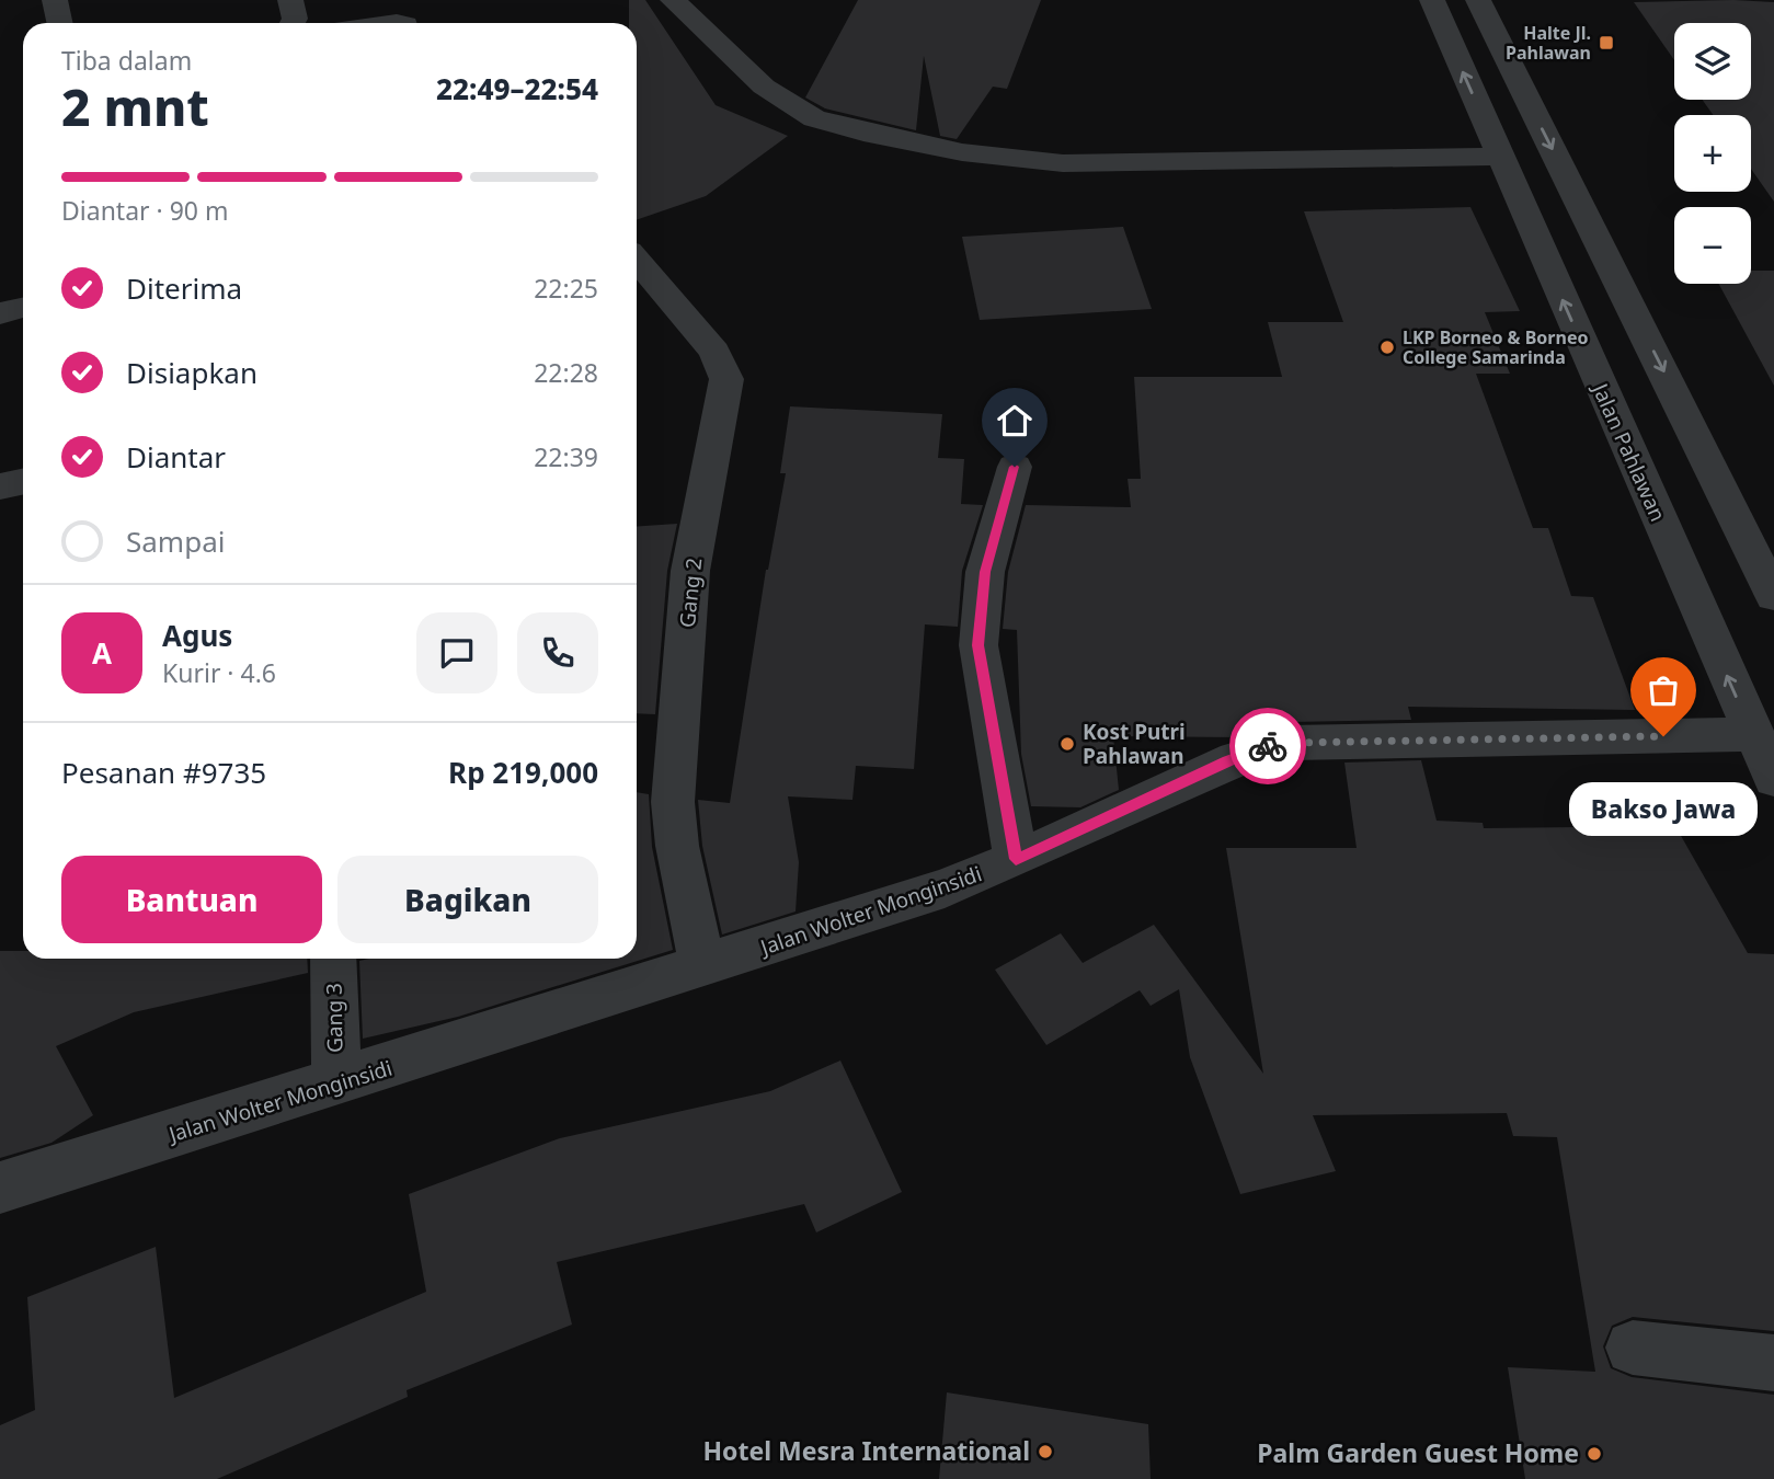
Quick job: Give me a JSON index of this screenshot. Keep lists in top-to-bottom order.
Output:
{
  "streets": {
    "street": [
      "Jalan Pahlawan",
      "Gang 2",
      "Jalan Wolter Monginsidi",
      "Gang 3"
    ]
  },
  "crossings": [
    ["Jalan Pahlawan", "Jalan Wolter Monginsidi"],
    ["Gang 2", "Jalan Wolter Monginsidi"],
    ["Jalan Wolter Monginsidi", "Gang 3"]
  ],
  "places": {
    "transit": ["Halte Jl. Pahlawan"],
    "other": [
      "LKP Borneo & Borneo College Samarinda",
      "Bakso Jawa",
      "Kost Putri Pahlawan",
      "Hotel Mesra International",
      "Palm Garden Guest Home"
    ]
  },
  "page": {
    "map_buttons": ["+", "−"],
    "heading": ["2 mnt", "Tiba dalam", "22:49–22:54"],
    "panel": [
      "Agus",
      "Kurir · 4.6",
      "Pesanan #9735",
      "Rp 219,000"
    ],
    "bar": "Diantar · 90 m",
    "list": [
      ["Diterima", "22:25"],
      ["Disiapkan", "22:28"],
      ["Diantar", "22:39"],
      "Sampai"
    ],
    "round": "A",
    "bubble": "Bakso Jawa",
    "buttons": ["Bantuan", "Bagikan"]
  }
}
